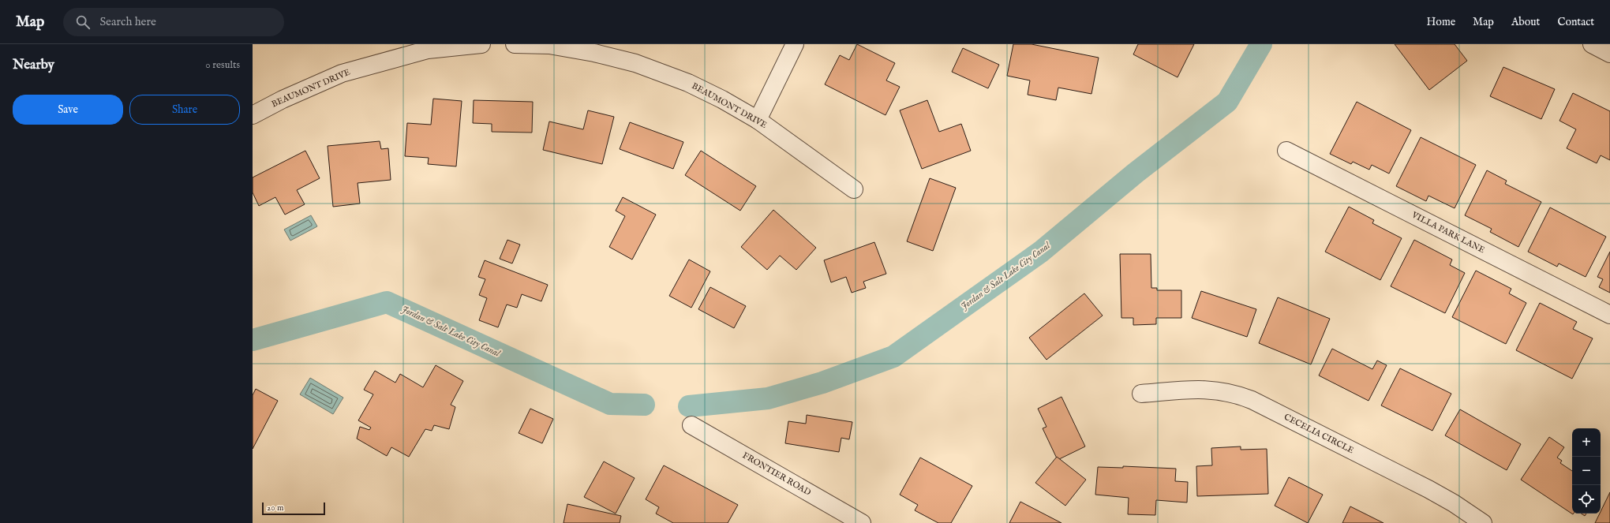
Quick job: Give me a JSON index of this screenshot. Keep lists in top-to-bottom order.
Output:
{
  "streets": {
    "street": [
      "BEAUMONT DRIVE",
      "VILLA PARK LANE",
      "CECELIA CIRCLE",
      "FRONTIER ROAD"
    ]
  },
  "water": ["Jordan & Salt Lake City Canal"],
  "scale_bar": "20 m",
  "page": {
    "header": "Map",
    "search": "Search here",
    "nav": [
      "Home",
      "Map",
      "About",
      "Contact"
    ],
    "heading": ["Nearby", "0 results"],
    "buttons": ["Save", "Share"],
    "map_buttons": ["+", "−"],
    "scale": "20 m"
  }
}
